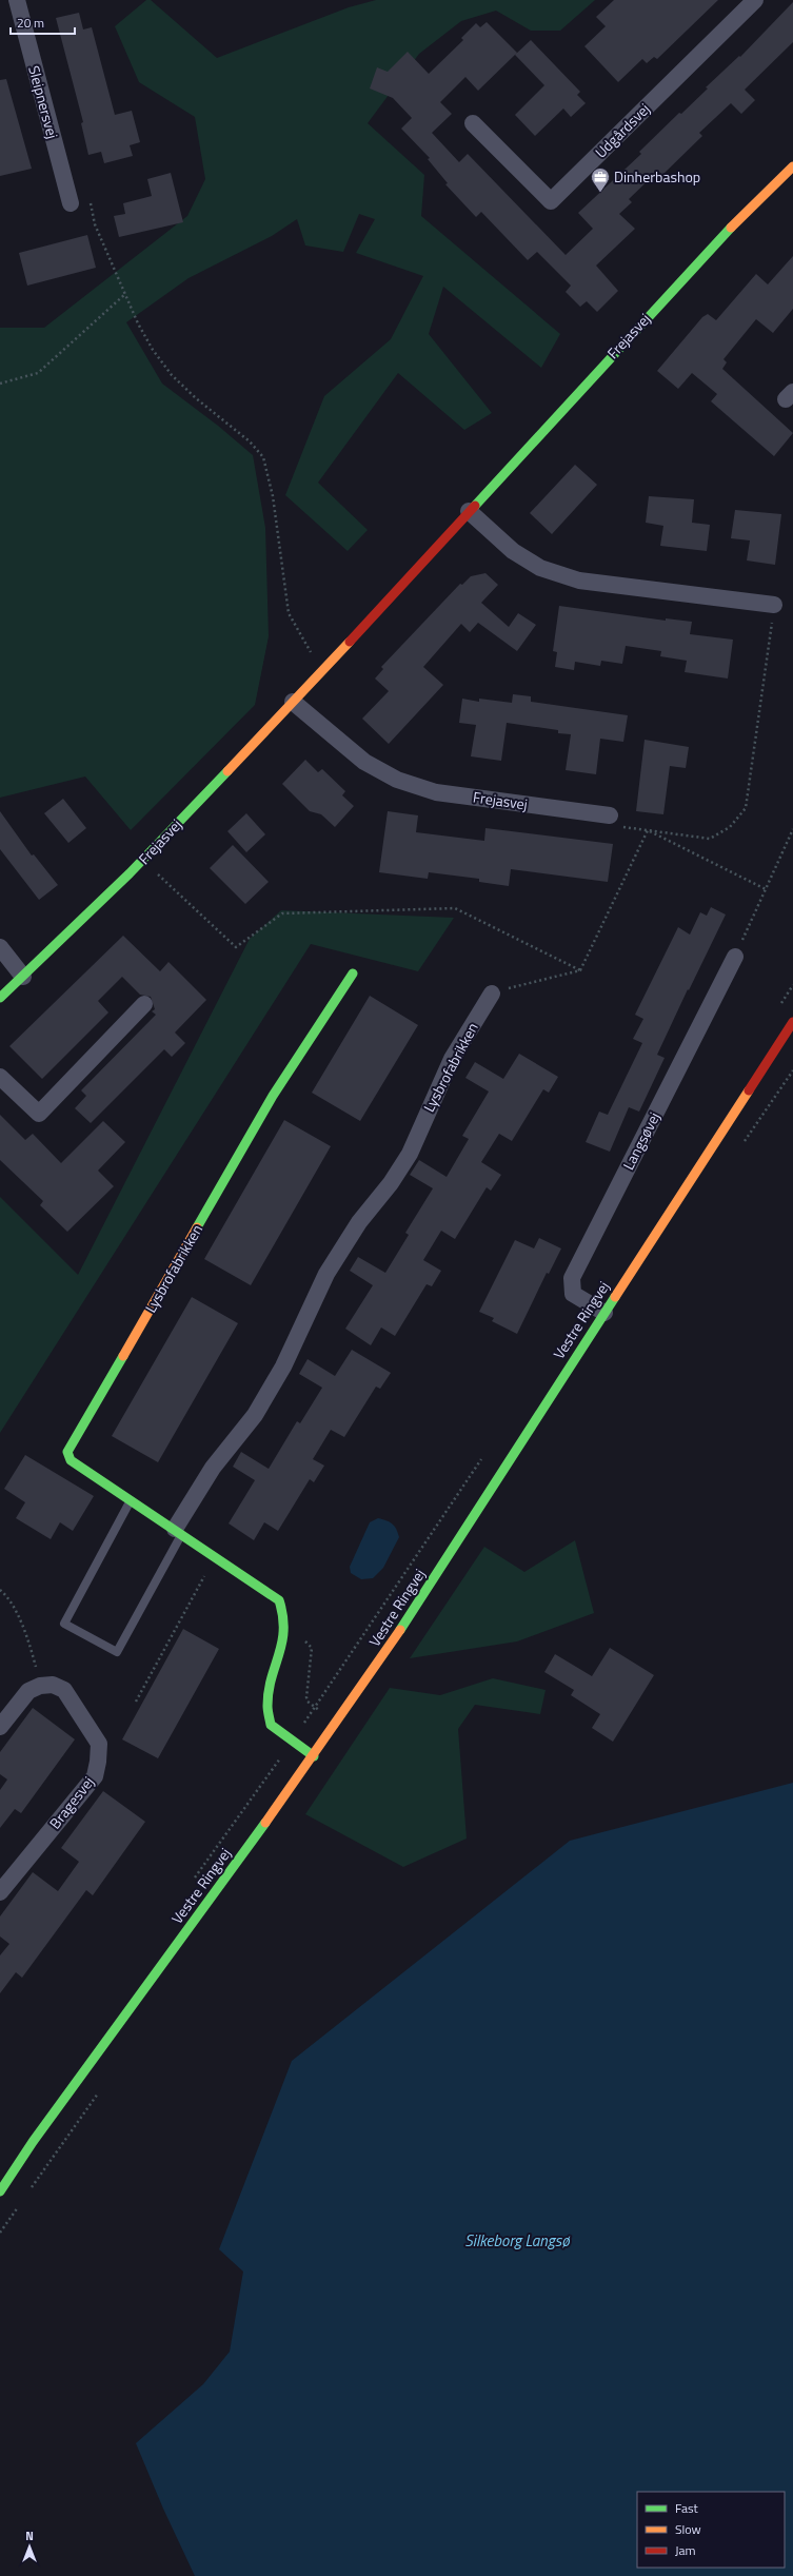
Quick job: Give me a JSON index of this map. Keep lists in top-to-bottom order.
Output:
{
  "streets": {
    "street": [
      "Sleipnersvej",
      "Udgårdsvej",
      "Frejasvej",
      "Lysbrofabrikken",
      "Langsøvej",
      "Vestre Ringvej",
      "Bragesvej"
    ]
  },
  "crossings": [
    ["Lysbrofabrikken", "Vestre Ringvej"],
    ["Langsøvej", "Vestre Ringvej"]
  ],
  "water": ["Silkeborg Langsø"],
  "places": {
    "office": ["Dinherbashop"]
  },
  "legend": ["Fast", "Slow", "Jam"],
  "scale_bar": "20 m",
  "north": "top"
}
